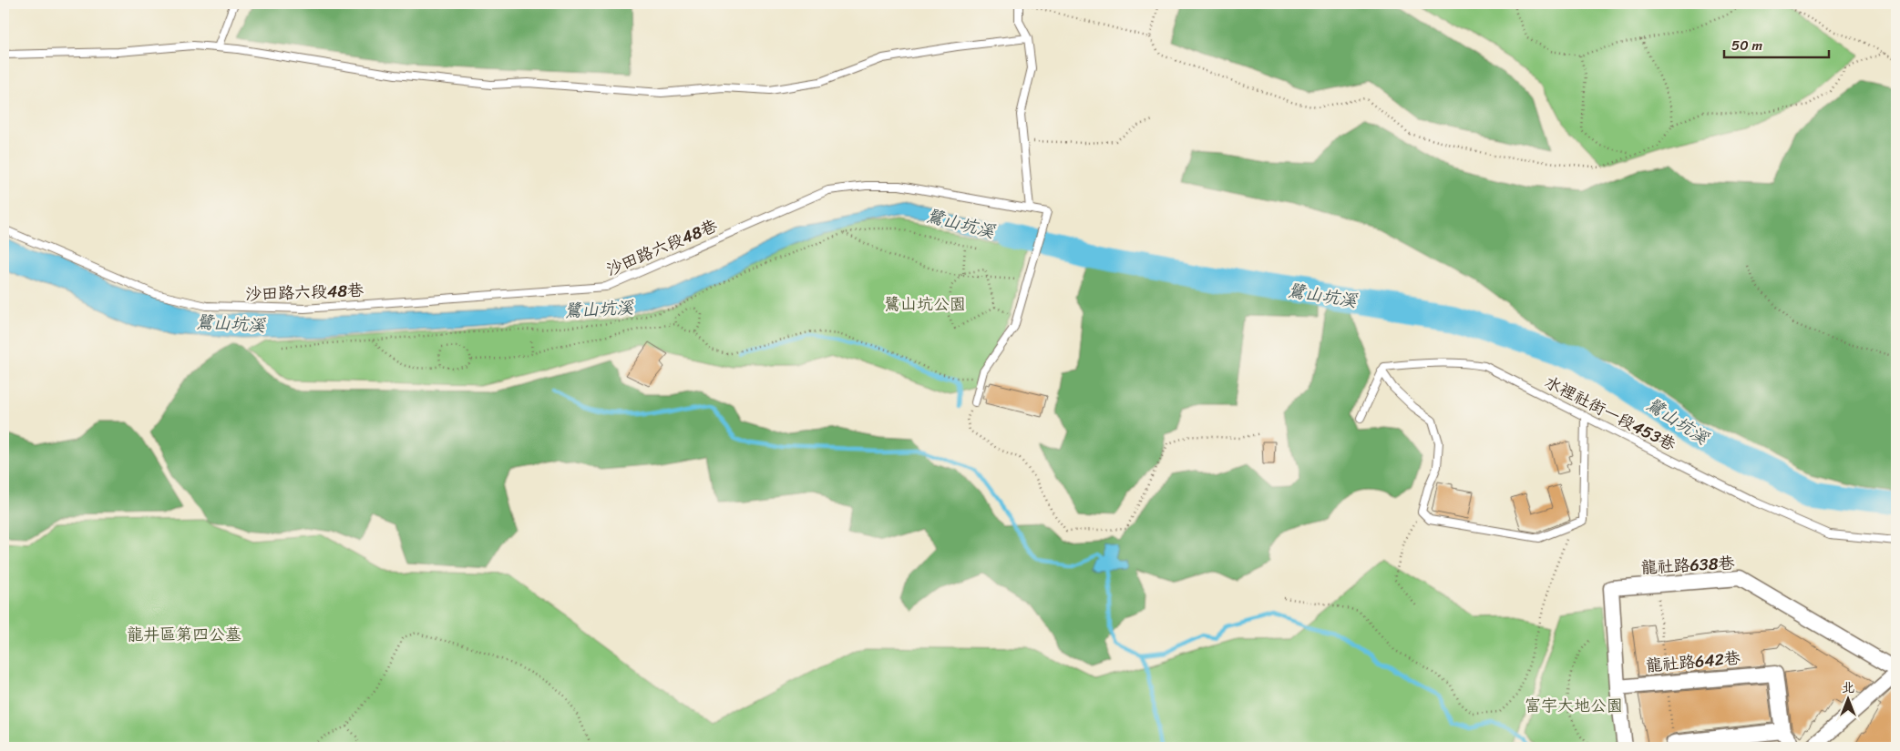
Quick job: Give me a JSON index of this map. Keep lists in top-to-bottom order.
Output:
{
  "streets": {
    "street": ["龍社路638巷", "龍社路642巷"],
    "lane": ["沙田路六段48巷", "水裡社街一段453巷"]
  },
  "crossings": [
    ["龍社路638巷", "龍社路642巷"]
  ],
  "water": ["鷺山坑溪"],
  "parks": ["鷺山坑公園", "龍井區第四公墓", "富宇大地公園"],
  "scale_bar": "50 m",
  "north": "top"
}
